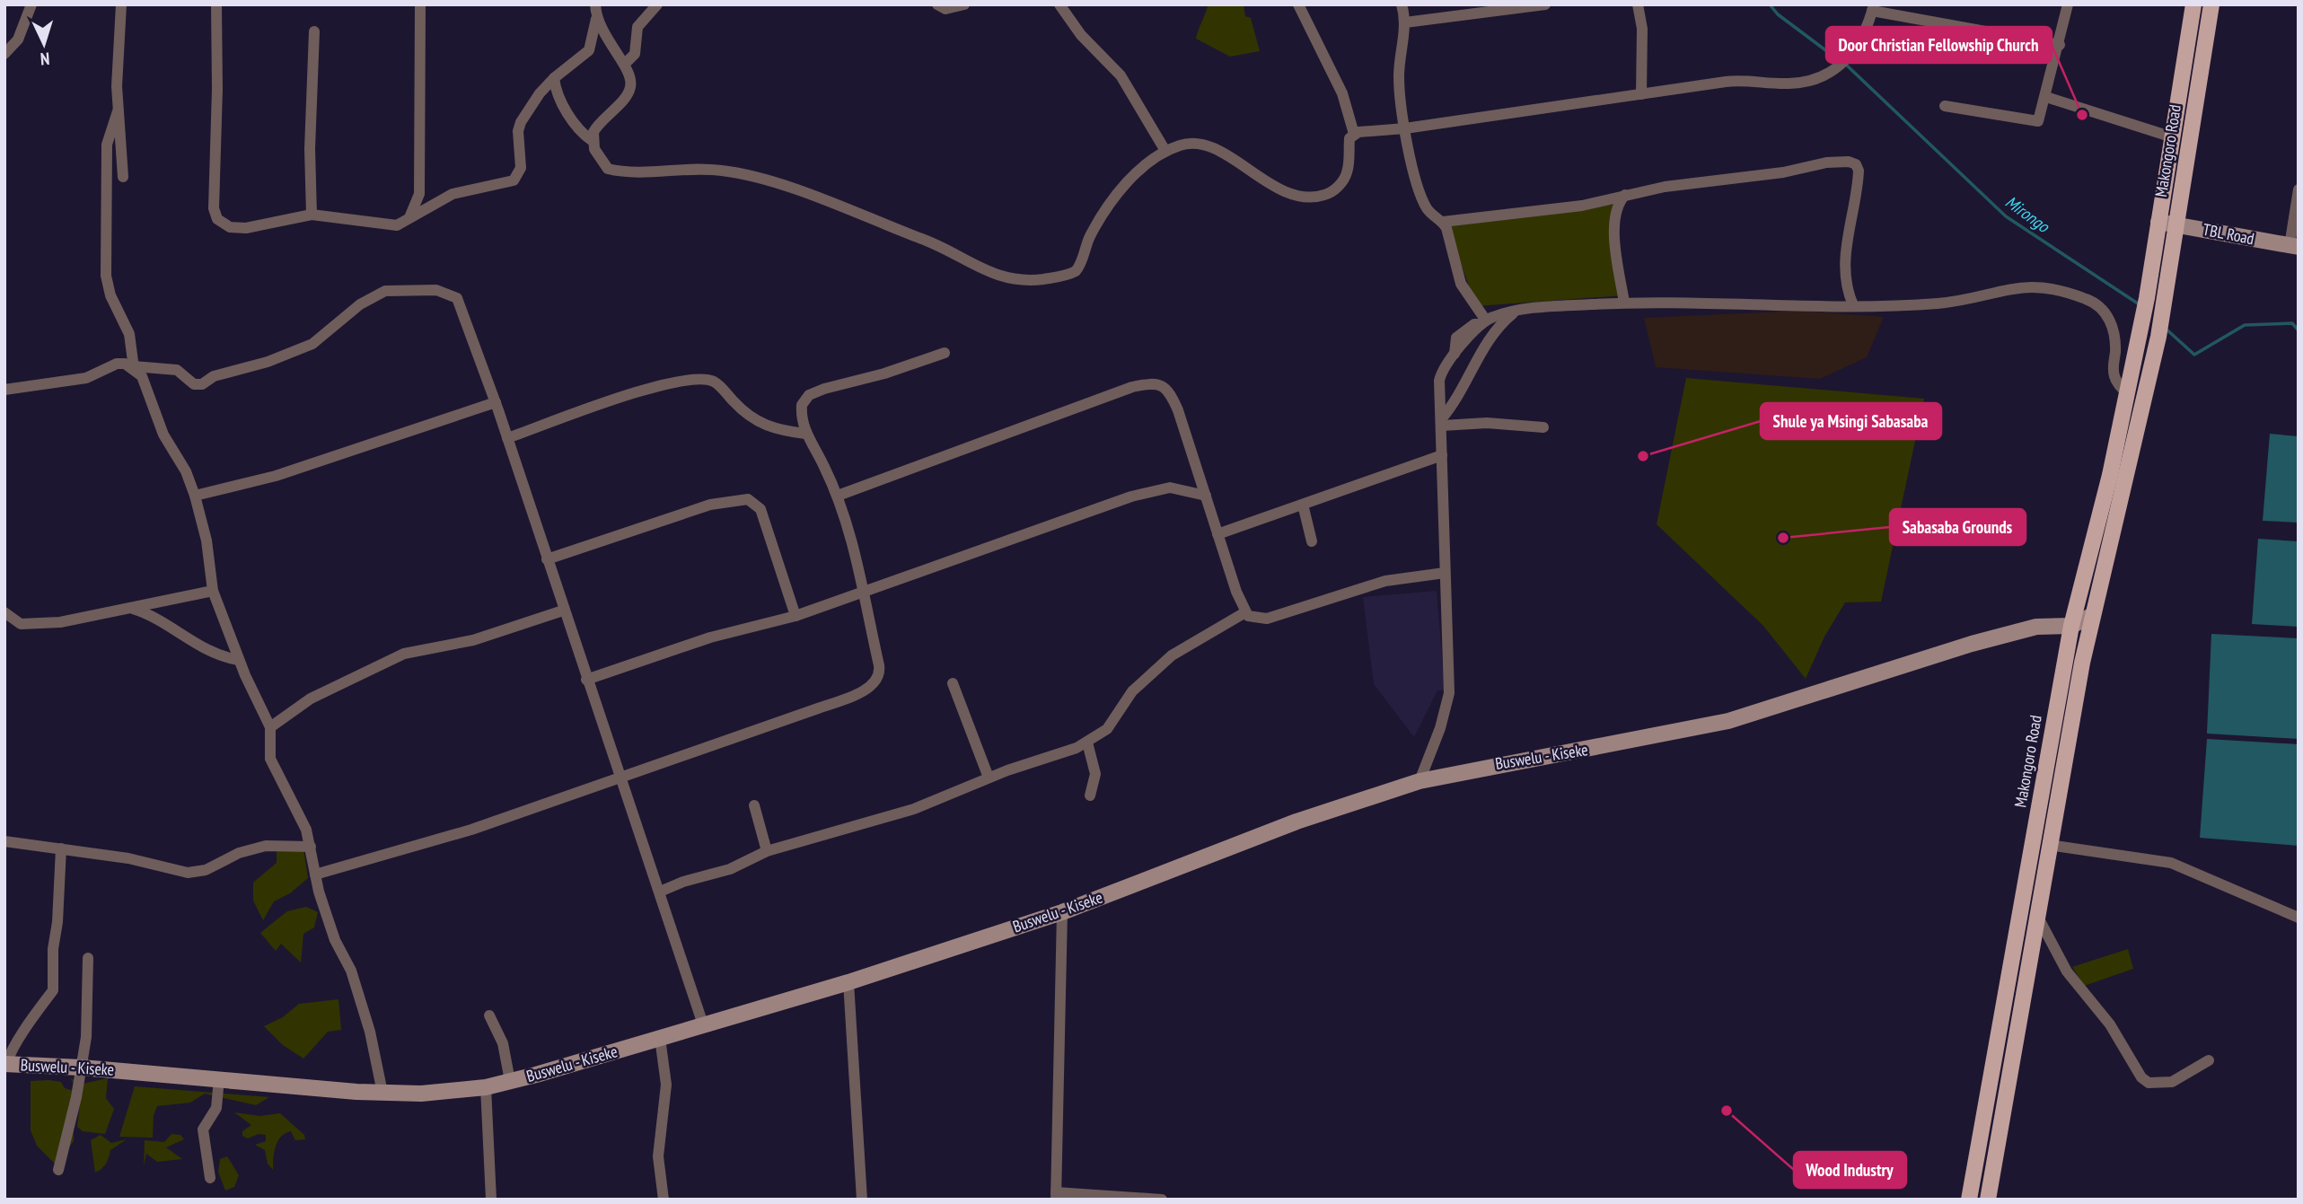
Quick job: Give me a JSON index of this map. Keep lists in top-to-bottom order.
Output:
{
  "streets": {
    "main road": ["Makongoro Road", "TBL Road", "Buswelu - Kiseke"]
  },
  "crossings": [
    ["Makongoro Road", "TBL Road"],
    ["Makongoro Road", "Buswelu - Kiseke"]
  ],
  "water": ["Mirongo"],
  "places": [
    "Door Christian Fellowship Church",
    "Shule ya Msingi Sabasaba",
    "Sabasaba Grounds",
    "Wood Industry"
  ],
  "north": "bottom"
}
